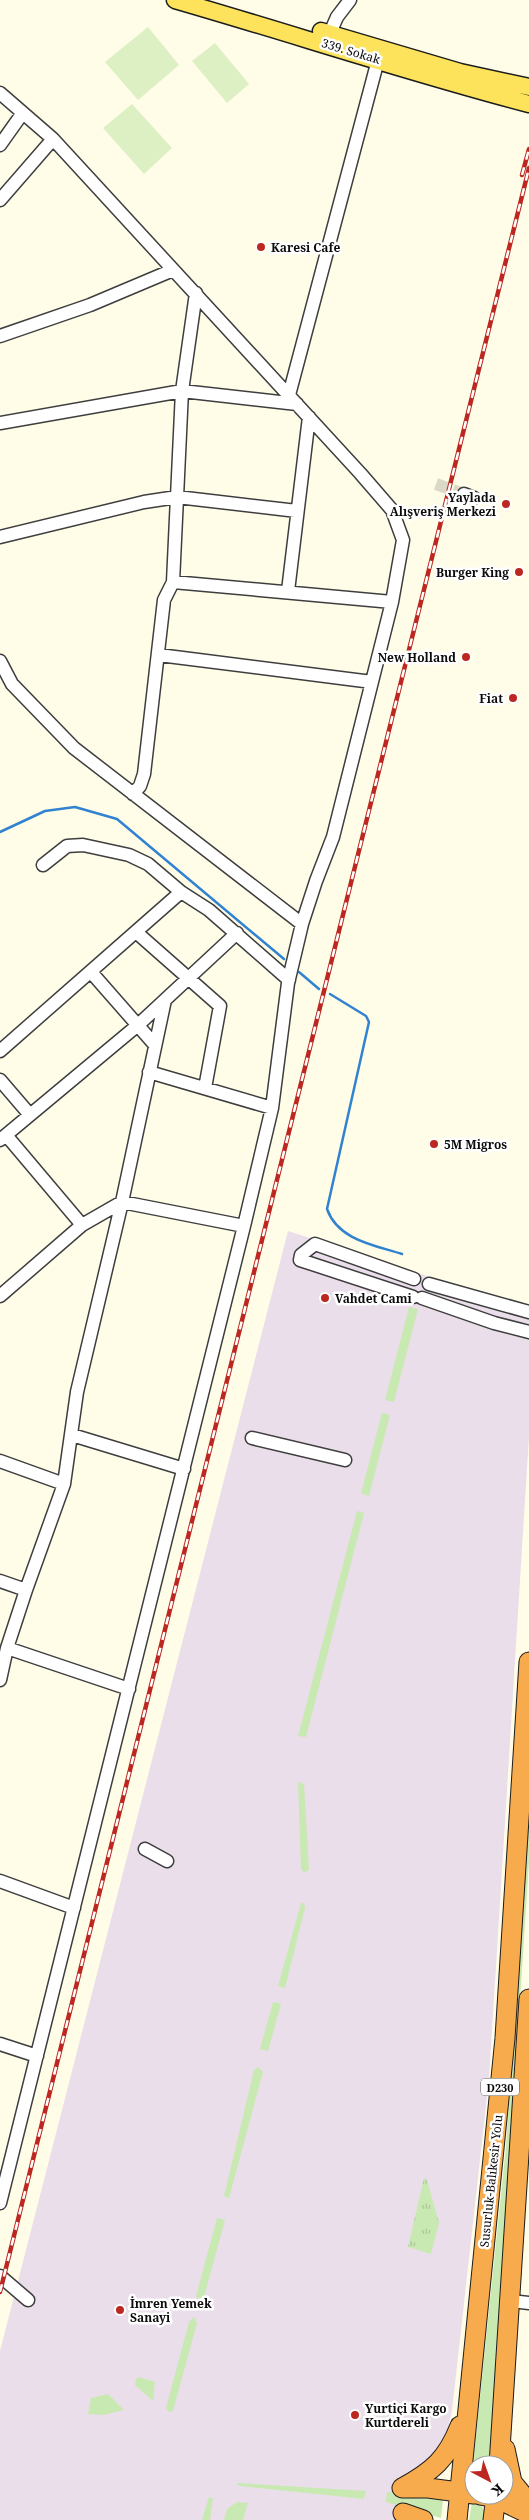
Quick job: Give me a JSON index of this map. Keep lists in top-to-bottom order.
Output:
{
  "streets": {
    "highway": ["D230", "Susurluk-Balıkesir Yolu"],
    "main road": ["339. Sokak"]
  },
  "places": [
    "Karesi Cafe",
    "Yaylada Alışveriş Merkezi",
    "Burger King",
    "New Holland",
    "Fiat",
    "5M Migros",
    "Vahdet Cami",
    "İmren Yemek Sanayi",
    "Yurtiçi Kargo Kurtdereli"
  ],
  "north": "bottom right"
}
